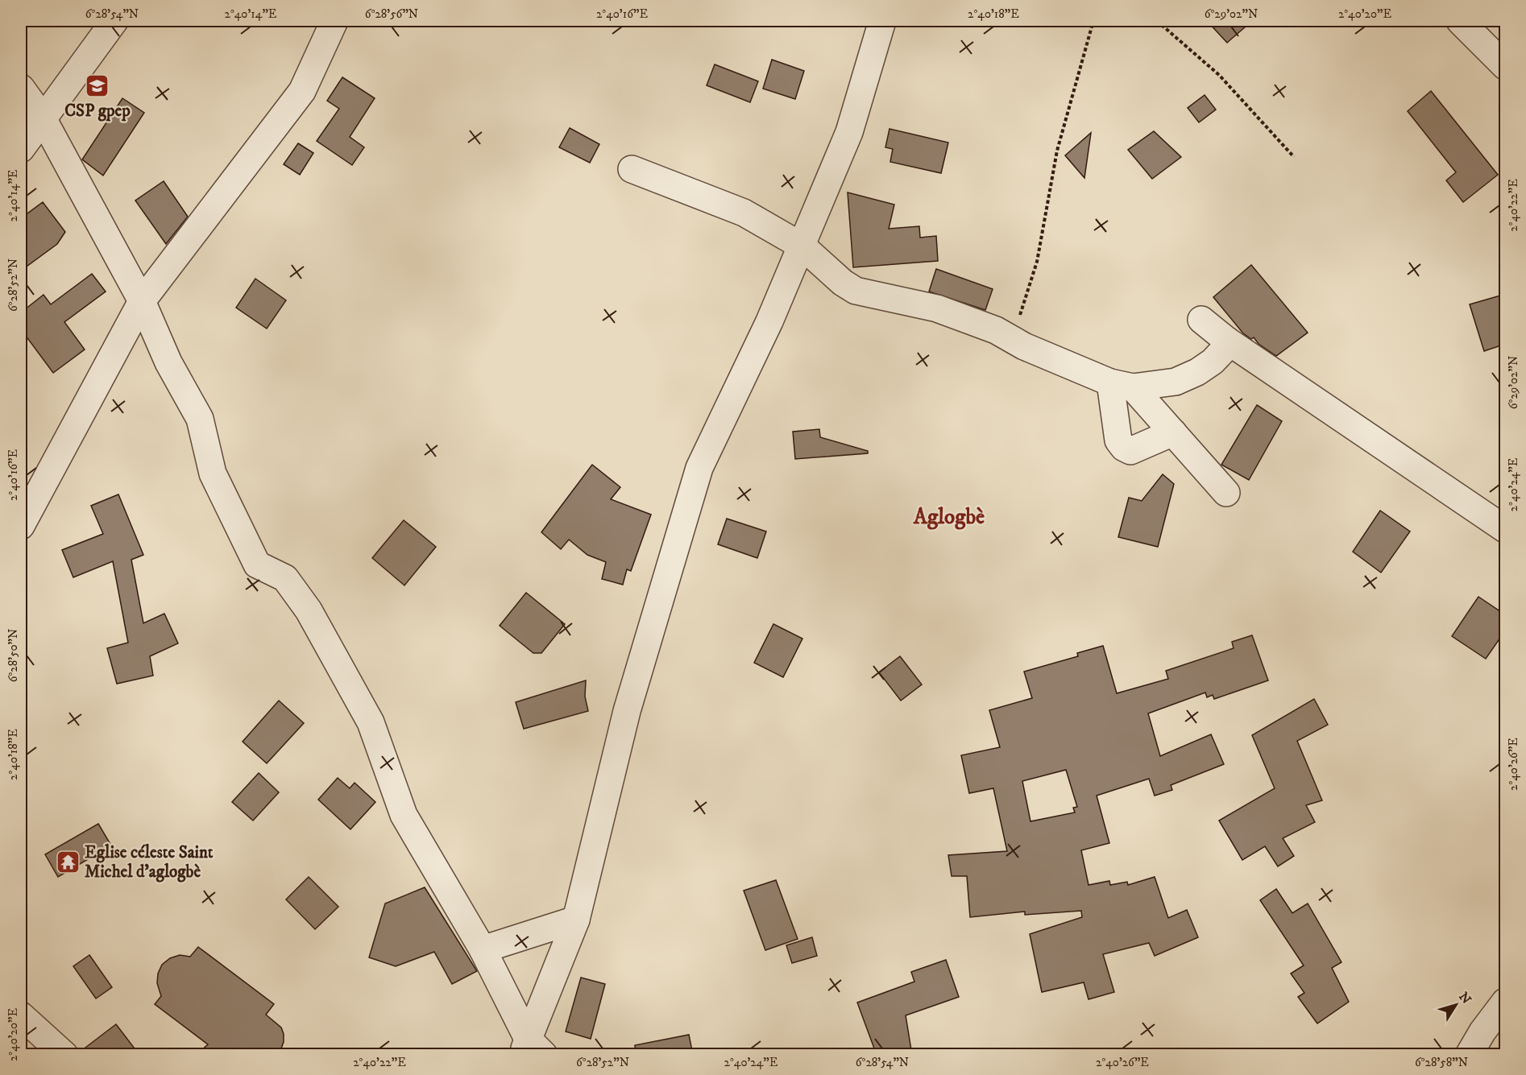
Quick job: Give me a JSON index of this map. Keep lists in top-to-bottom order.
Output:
{
  "districts": ["Aglogbè"],
  "places": {
    "school or university": ["CSP gpep"],
    "temple": ["Eglise céleste Saint Michel d'aglogbè"]
  },
  "north": "top right",
  "coordinates": [
    "6°28'54\"N",
    "2°40'14\"E",
    "6°28'56\"N",
    "2°40'16\"E",
    "2°40'18\"E",
    "6°29'02\"N",
    "2°40'20\"E",
    "2°40'22\"E",
    "6°28'52\"N",
    "2°40'24\"E",
    "6°28'50\"N",
    "2°40'26\"E",
    "6°28'58\"N"
  ]
}
